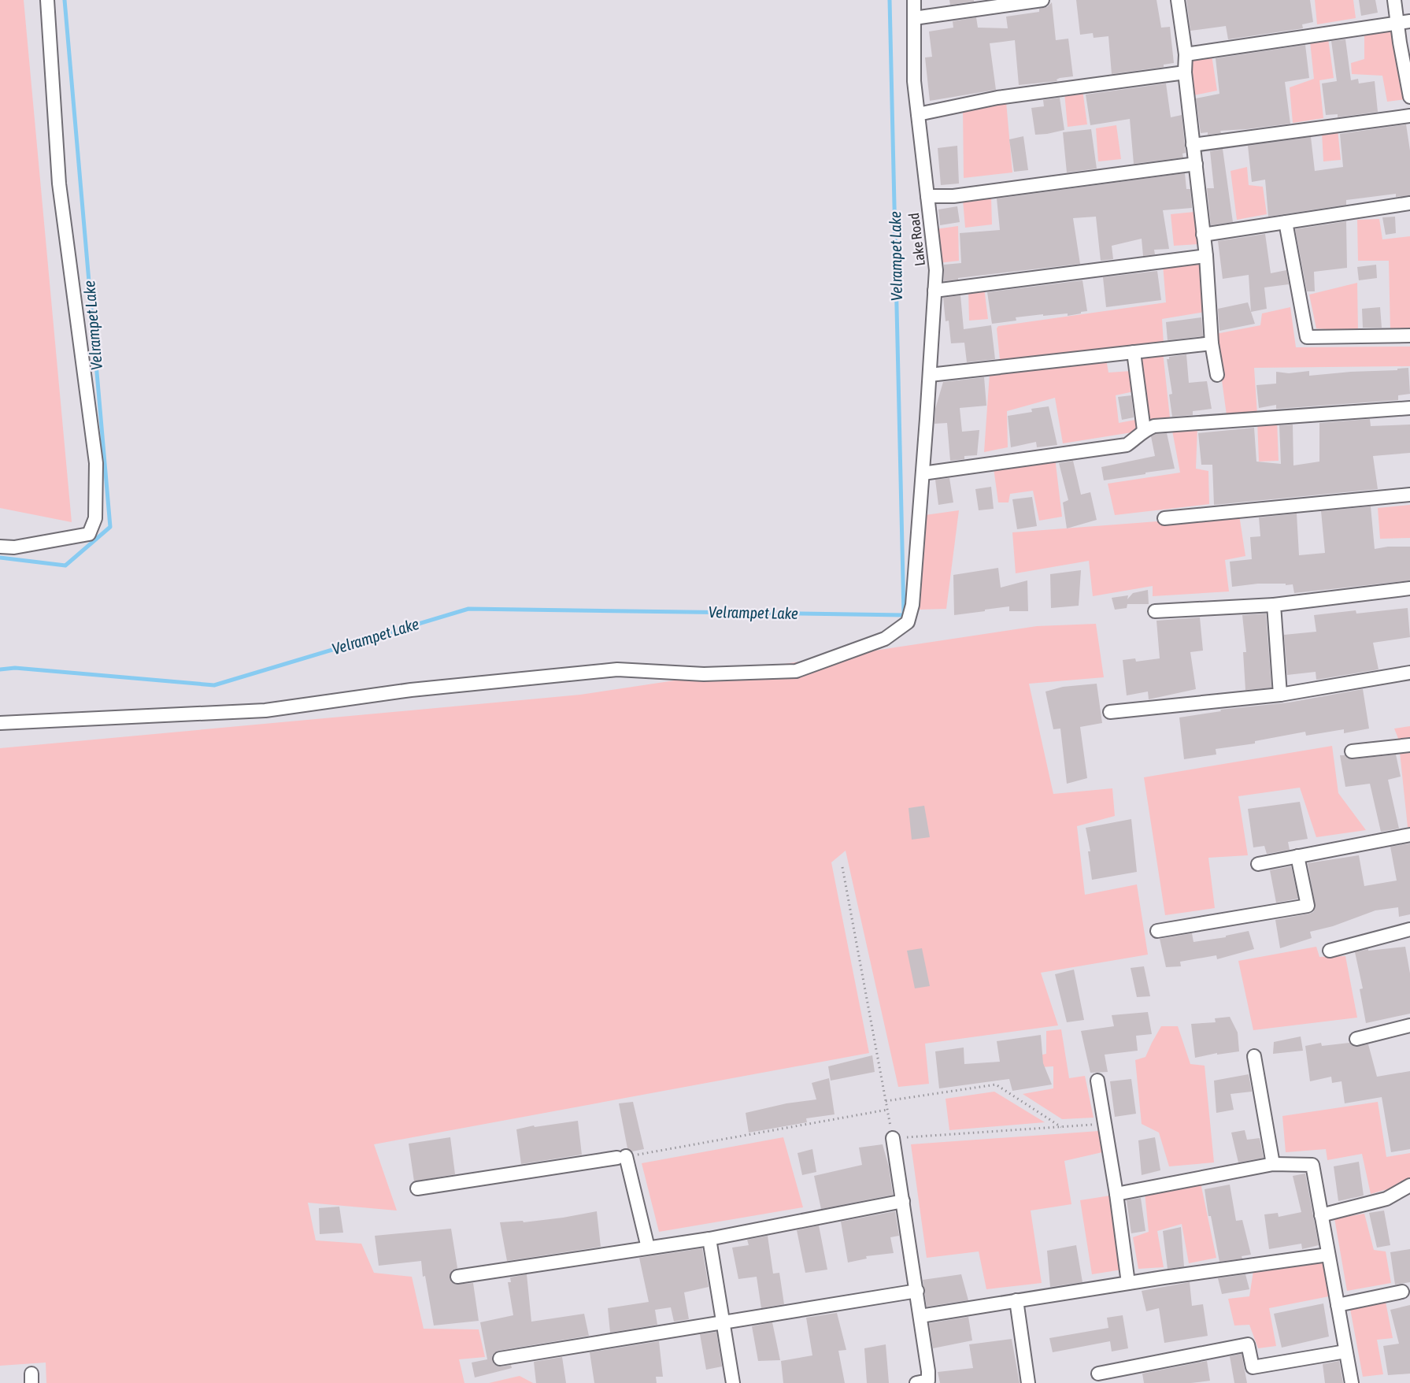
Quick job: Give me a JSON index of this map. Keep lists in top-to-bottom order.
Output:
{
  "streets": {
    "street": ["Lake Road"]
  },
  "water": ["Velrampet Lake"]
}
